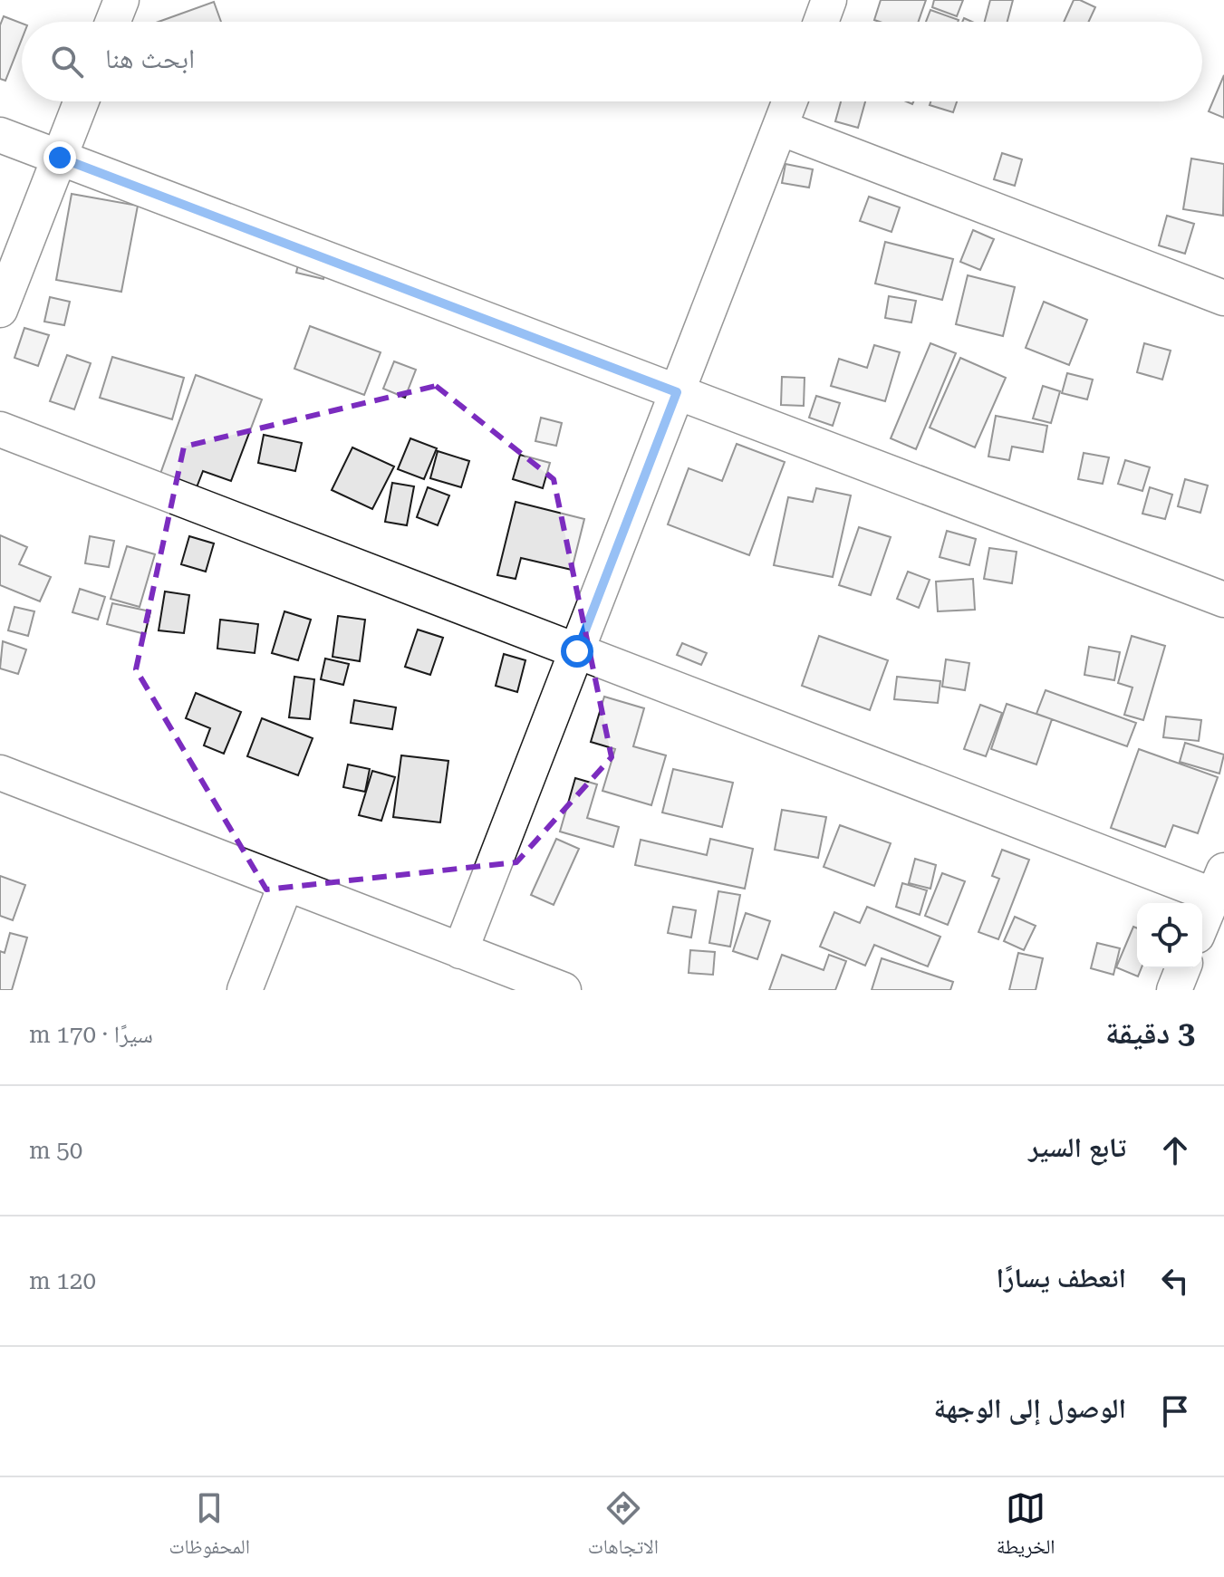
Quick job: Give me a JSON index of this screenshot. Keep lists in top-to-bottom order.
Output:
{
  "page": {
    "search": "ابحث هنا",
    "heading": ["3 دقيقة", "سيرًا · 170 m"],
    "list": [
      ["تابع السير", "50 m"],
      ["انعطف يسارًا", "120 m"],
      "الوصول إلى الوجهة"
    ],
    "nav": ["الخريطة", "الاتجاهات", "المحفوظات"]
  }
}
